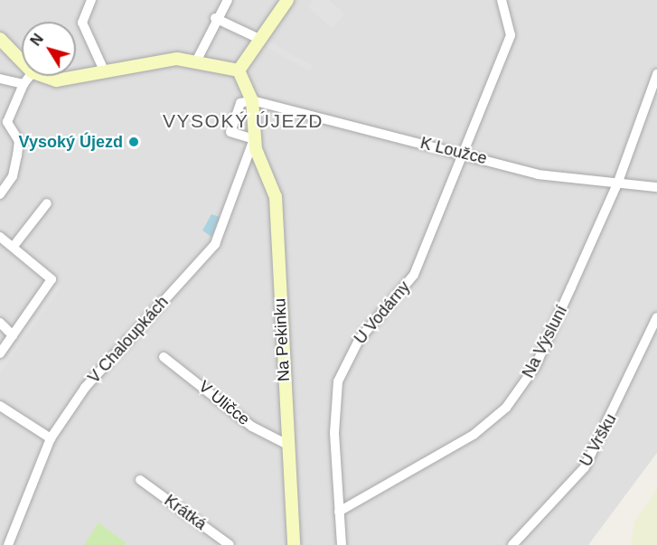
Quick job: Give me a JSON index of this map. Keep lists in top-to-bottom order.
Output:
{
  "streets": {
    "street": [
      "K Loužce",
      "U Vodárny",
      "V Chaloupkách",
      "Na Pekinku",
      "Na Výsluní",
      "V Uličce",
      "U Vršku",
      "Krátká"
    ]
  },
  "crossings": [
    ["K Loužce", "U Vodárny"],
    ["K Loužce", "Na Pekinku"],
    ["K Loužce", "Na Výsluní"],
    ["U Vodárny", "Na Výsluní"],
    ["V Chaloupkách", "Na Pekinku"],
    ["Na Pekinku", "V Uličce"]
  ],
  "districts": ["VYSOKÝ ÚJEZD"],
  "places": ["Vysoký Újezd"],
  "north": "top left"
}
